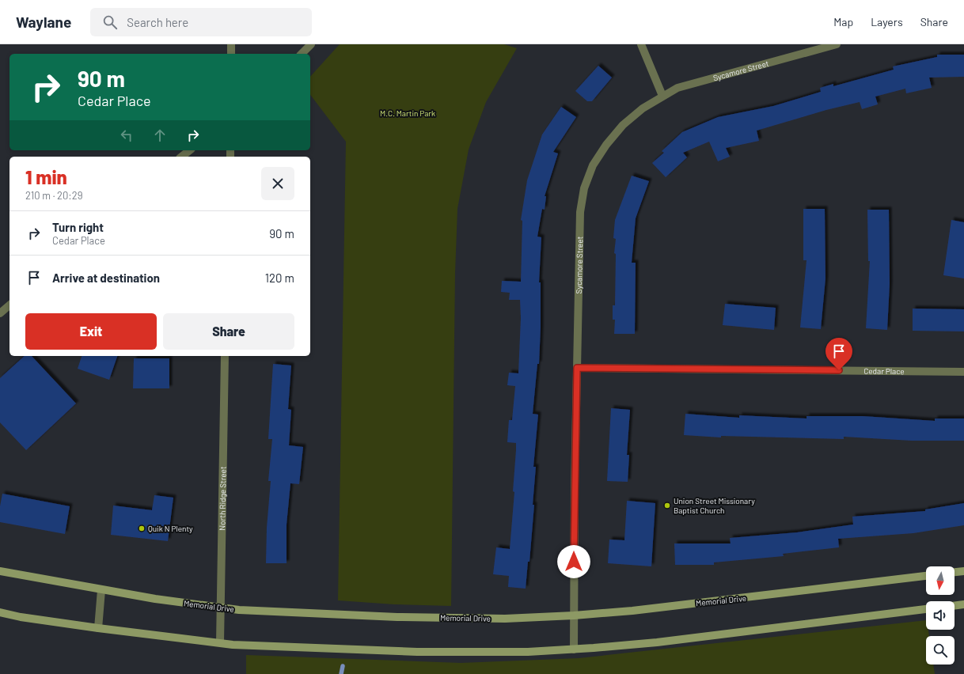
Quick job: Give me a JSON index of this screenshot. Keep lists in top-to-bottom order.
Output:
{
  "streets": {
    "main road": ["Memorial Drive"],
    "street": ["Sycamore Street", "Cedar Place", "North Ridge Street"]
  },
  "crossings": [
    ["Sycamore Street", "Cedar Place"],
    ["Sycamore Street", "Memorial Drive"],
    ["North Ridge Street", "Memorial Drive"]
  ],
  "parks": ["M.C. Martin Park"],
  "places": ["Union Street Missionary Baptist Church", "Quik N Plenty"],
  "north": "bottom",
  "page": {
    "header": "Waylane",
    "search": "Search here",
    "nav": ["Map", "Layers", "Share"],
    "turn": ["90 m", "Cedar Place"],
    "heading": ["1 min", "210 m · 20:29"],
    "list": [
      {
        "name": "Turn right",
        "note": "Cedar Place",
        "value": "90 m"
      },
      {
        "name": "Arrive at destination",
        "value": "120 m"
      }
    ],
    "buttons": ["Exit", "Share"]
  }
}
